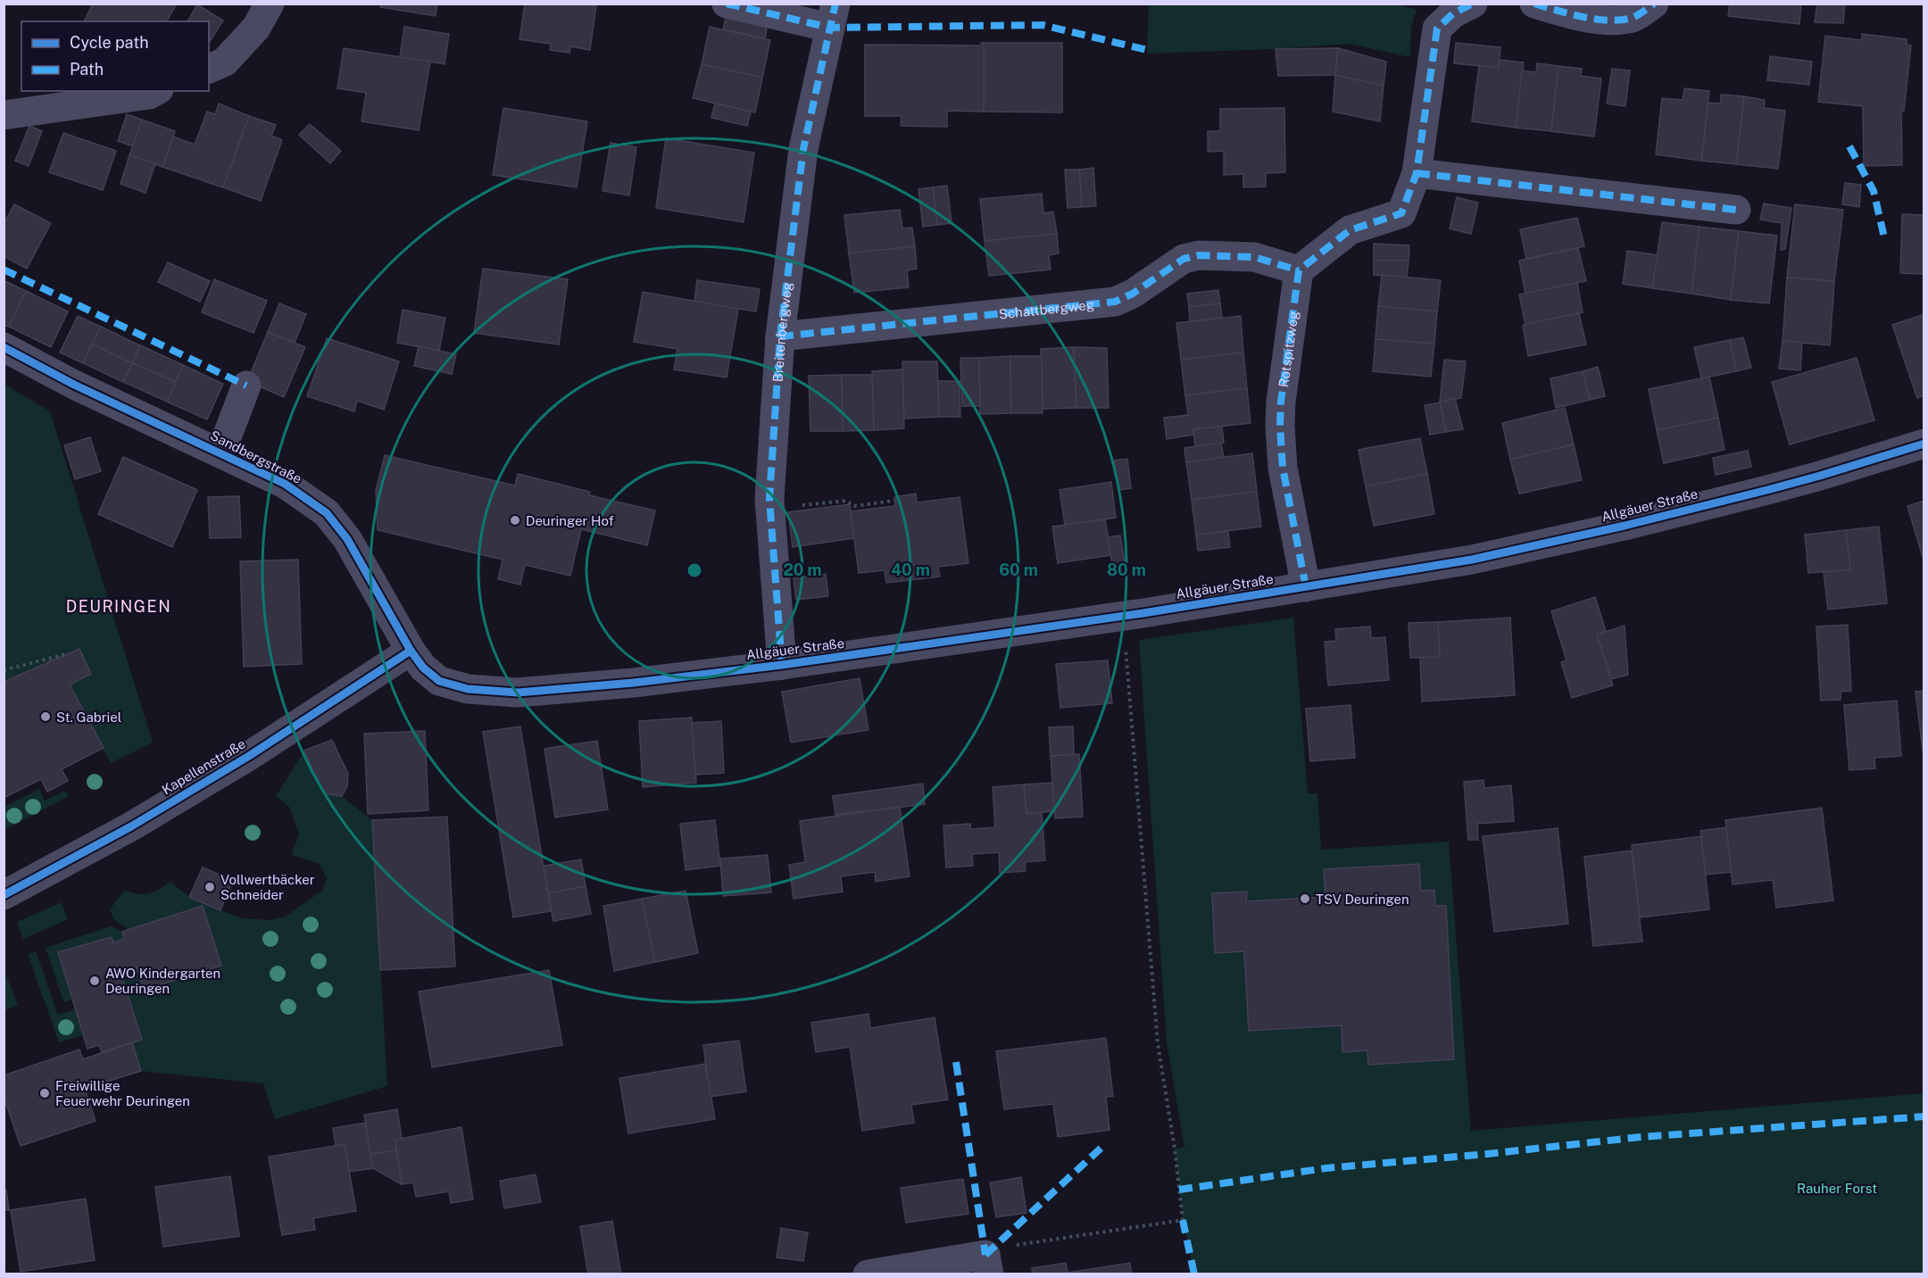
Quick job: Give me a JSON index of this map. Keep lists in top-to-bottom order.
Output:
{
  "streets": {
    "street": [
      "Schattbergweg",
      "Breitenbergweg",
      "Rotspitzweg",
      "Sandbergstraße",
      "Allgäuer Straße",
      "Kapellenstraße"
    ]
  },
  "crossings": [
    ["Schattbergweg", "Breitenbergweg"],
    ["Schattbergweg", "Rotspitzweg"],
    ["Breitenbergweg", "Allgäuer Straße"],
    ["Rotspitzweg", "Allgäuer Straße"],
    ["Sandbergstraße", "Allgäuer Straße"],
    ["Sandbergstraße", "Kapellenstraße"]
  ],
  "districts": ["DEURINGEN"],
  "parks": ["Rauher Forst"],
  "places": [
    "Deuringer Hof",
    "St. Gabriel",
    "Vollwertbäcker Schneider",
    "TSV Deuringen",
    "AWO Kindergarten Deuringen",
    "Freiwillige Feuerwehr Deuringen"
  ],
  "legend": ["Cycle path", "Path"],
  "rings": [
    "20 m",
    "40 m",
    "60 m",
    "80 m"
  ]
}
